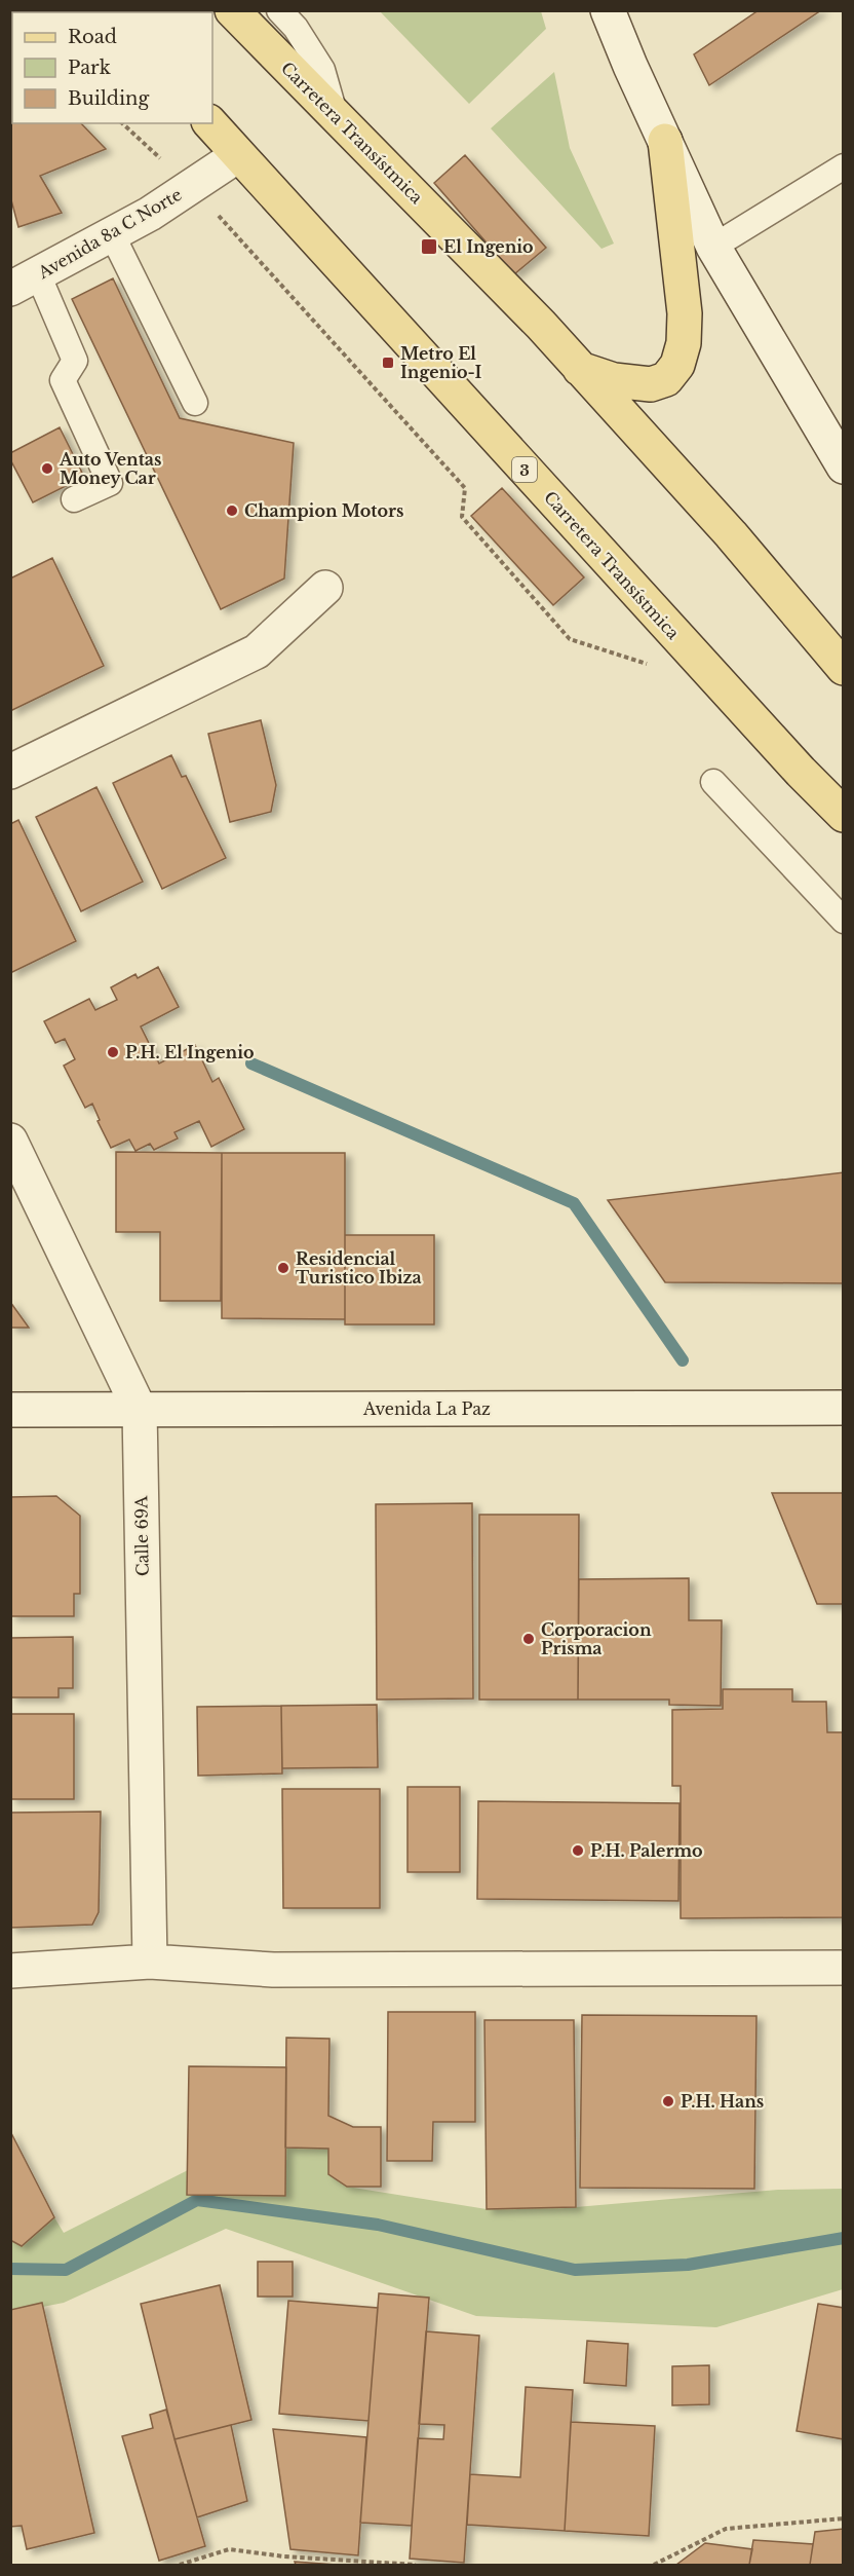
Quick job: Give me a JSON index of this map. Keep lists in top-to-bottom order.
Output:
{
  "streets": {
    "main road": ["Carretera Transístmica", "3"],
    "street": ["Avenida 8a C Norte", "Avenida La Paz", "Calle 69A"]
  },
  "crossings": [
    ["Carretera Transístmica", "Avenida 8a C Norte"],
    ["Avenida La Paz", "Calle 69A"]
  ],
  "places": {
    "transit": ["El Ingenio", "Metro El Ingenio-I"],
    "other": [
      "Auto Ventas Money Car",
      "Champion Motors",
      "P.H. El Ingenio",
      "Residencial Turistico Ibiza",
      "Corporacion Prisma",
      "P.H. Palermo",
      "P.H. Hans"
    ]
  },
  "legend": ["Road", "Park", "Building"]
}
